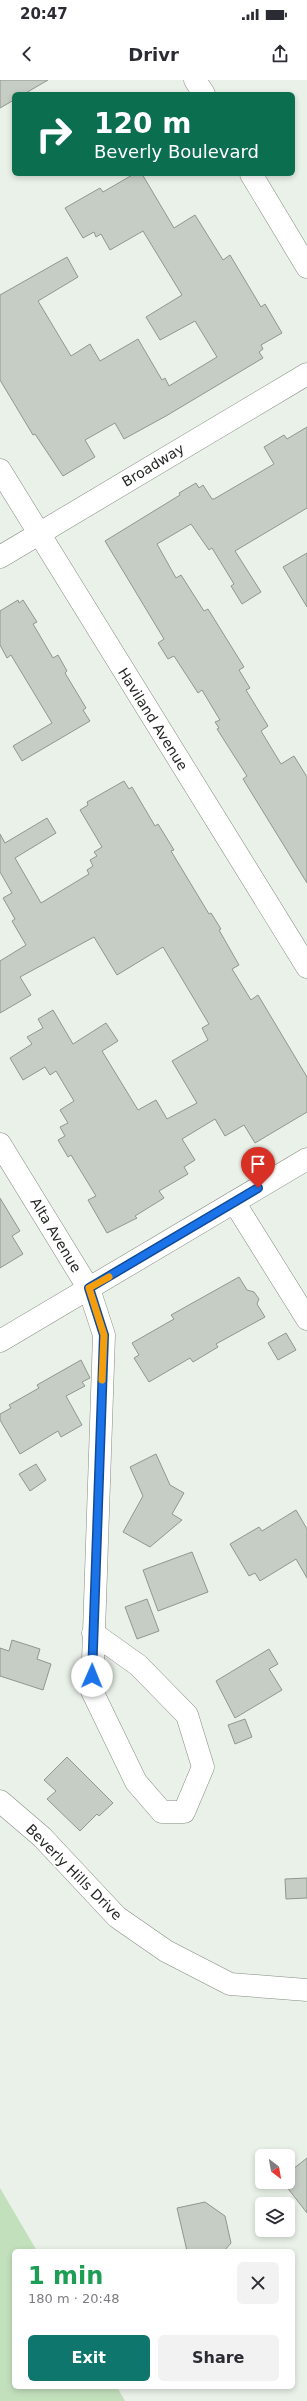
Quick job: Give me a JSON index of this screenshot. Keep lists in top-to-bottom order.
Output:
{
  "streets": {
    "street": [
      "Broadway",
      "Haviland Avenue",
      "Alta Avenue",
      "Beverly Hills Drive"
    ]
  },
  "crossings": [
    ["Broadway", "Haviland Avenue"]
  ],
  "north": "bottom right",
  "page": {
    "status": "20:47",
    "header": "Drivr",
    "turn": ["120 m", "Beverly Boulevard"],
    "heading": ["1 min", "180 m · 20:48"],
    "buttons": ["Exit", "Share"]
  }
}
